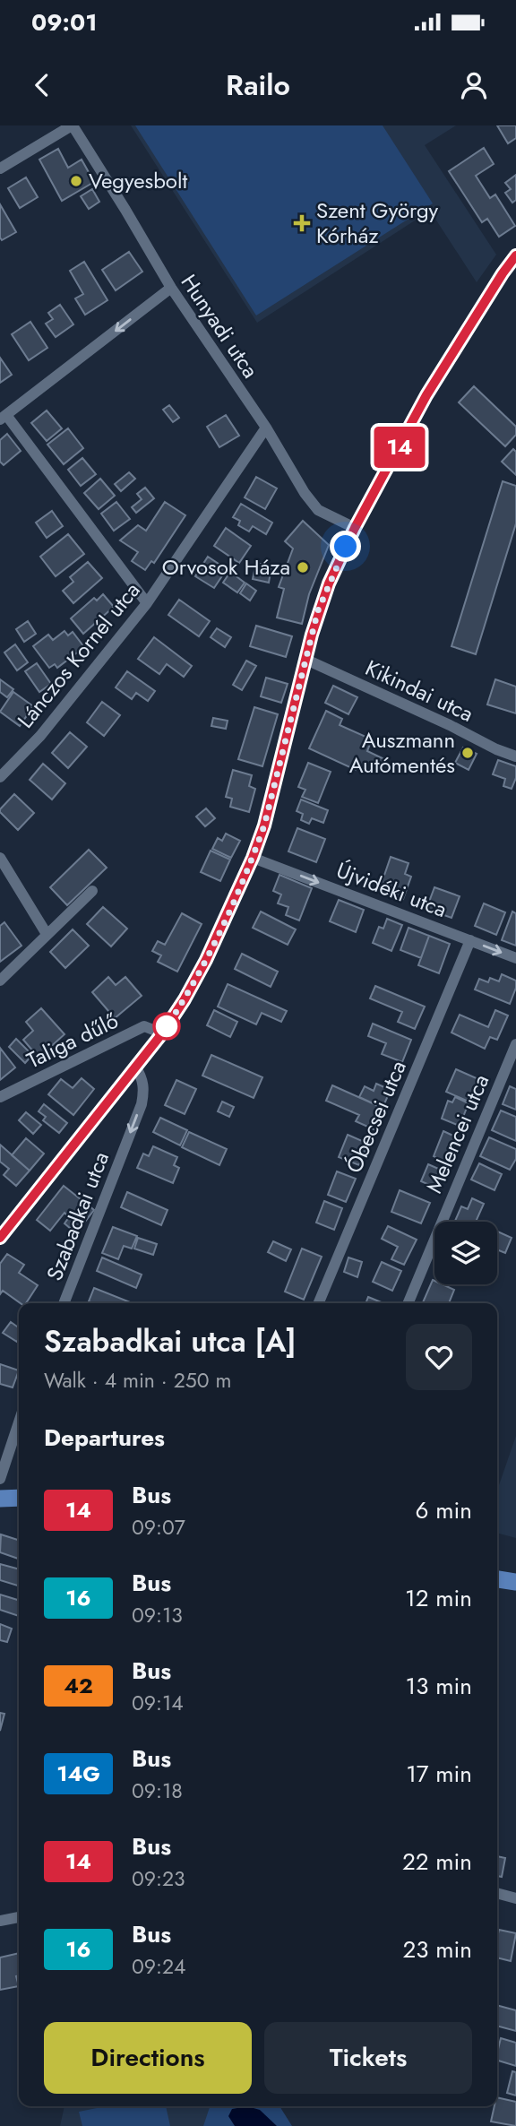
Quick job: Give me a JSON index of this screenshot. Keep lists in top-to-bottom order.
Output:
{
  "streets": {
    "street": [
      "Hunyadi utca",
      "Lánczos Kornél utca",
      "Kikindai utca",
      "Újvidéki utca",
      "Taliga dűlő",
      "Óbecsei utca",
      "Melencei utca",
      "Szabadkai utca"
    ]
  },
  "crossings": [
    ["Hunyadi utca", "Lánczos Kornél utca"],
    ["Újvidéki utca", "Óbecsei utca"]
  ],
  "one_way": ["Újvidéki utca"],
  "places": {
    "other": ["Vegyesbolt", "Orvosok Háza", "Auszmann Autómentés"],
    "health": ["Szent György Kórház"]
  },
  "lines": ["bus line 14"],
  "page": {
    "status": "09:01",
    "header": "Railo",
    "on_map": "14",
    "heading": [
      ["Szabadkai utca [A]", "Walk · 4 min · 250 m"],
      "Departures"
    ],
    "list": [
      {
        "mark": "14",
        "name": "Bus",
        "note": "09:07",
        "value": "6 min"
      },
      {
        "mark": "16",
        "name": "Bus",
        "note": "09:13",
        "value": "12 min"
      },
      {
        "mark": "42",
        "name": "Bus",
        "note": "09:14",
        "value": "13 min"
      },
      {
        "mark": "14G",
        "name": "Bus",
        "note": "09:18",
        "value": "17 min"
      },
      {
        "mark": "14",
        "name": "Bus",
        "note": "09:23",
        "value": "22 min"
      },
      {
        "mark": "16",
        "name": "Bus",
        "note": "09:24",
        "value": "23 min"
      }
    ],
    "buttons": ["Directions", "Tickets"]
  }
}
